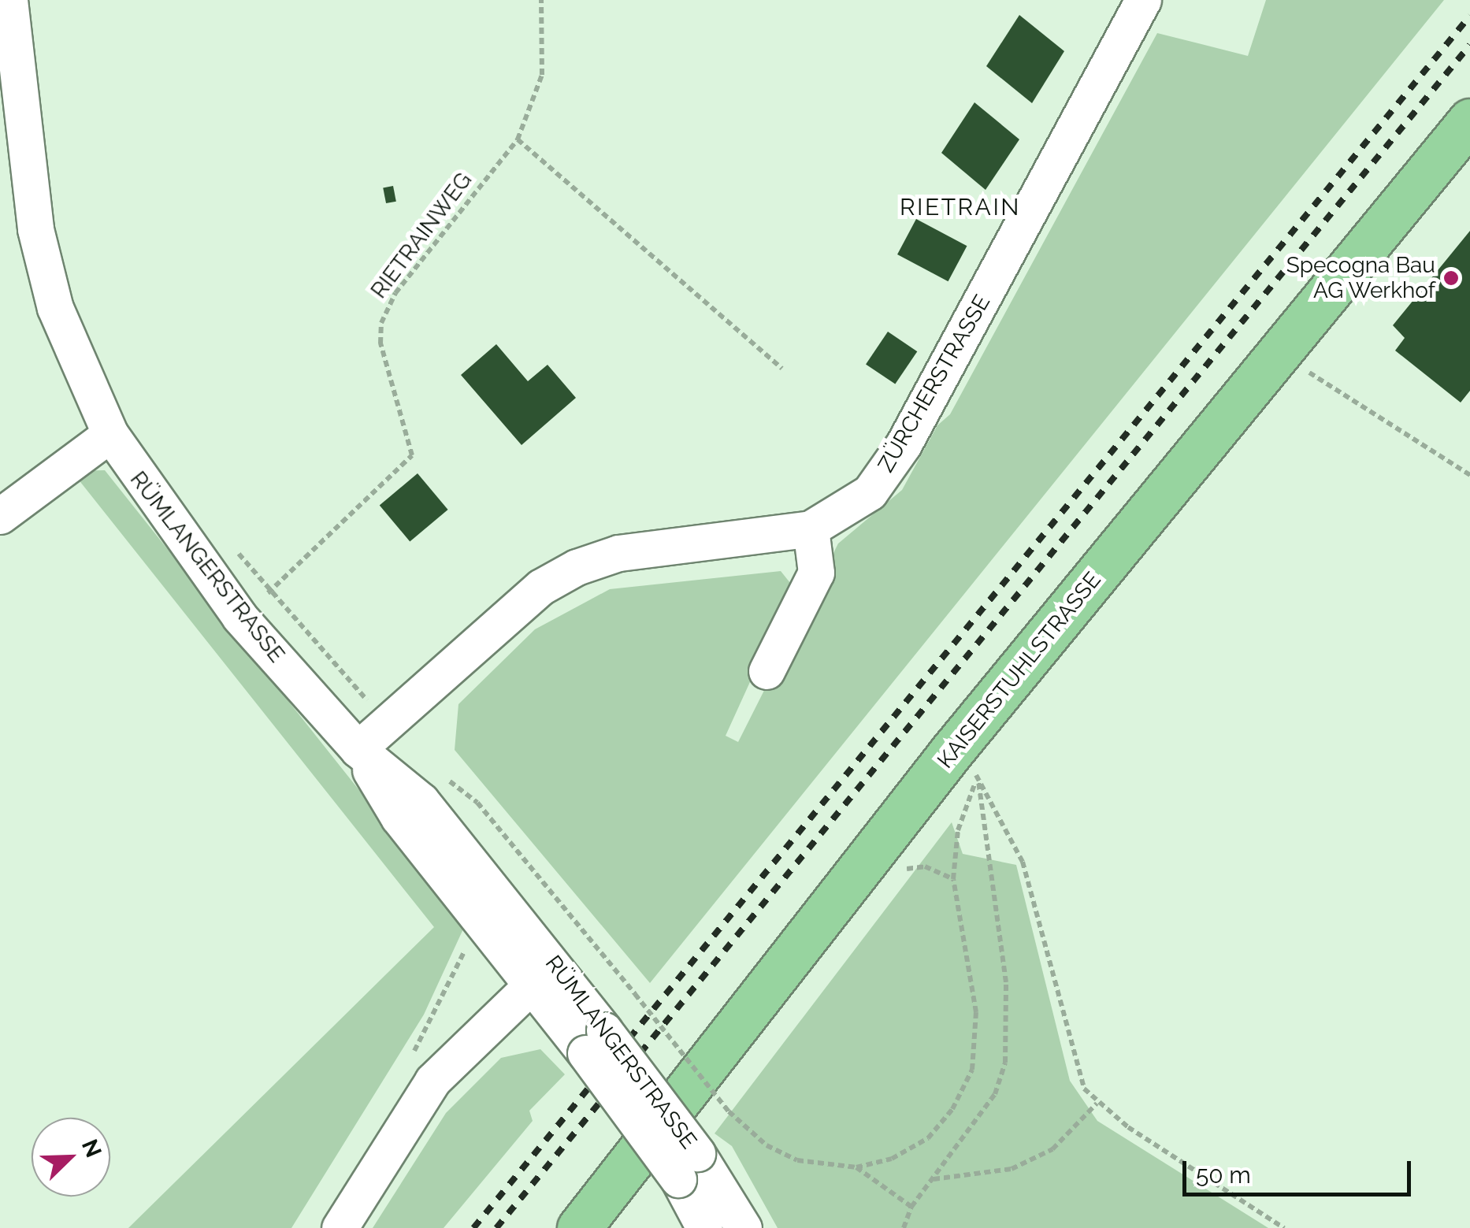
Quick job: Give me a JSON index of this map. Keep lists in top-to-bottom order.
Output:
{
  "streets": {
    "main road": ["KAISERSTUHLSTRASSE"],
    "street": ["ZÜRCHERSTRASSE", "RÜMLANGERSTRASSE"],
    "path": ["RIETRAINWEG"]
  },
  "crossings": [
    ["RIETRAINWEG", "RÜMLANGERSTRASSE"],
    ["ZÜRCHERSTRASSE", "RÜMLANGERSTRASSE"]
  ],
  "districts": ["RIETRAIN"],
  "places": ["Specogna Bau AG Werkhof"],
  "scale_bar": "50 m",
  "north": "top right"
}
